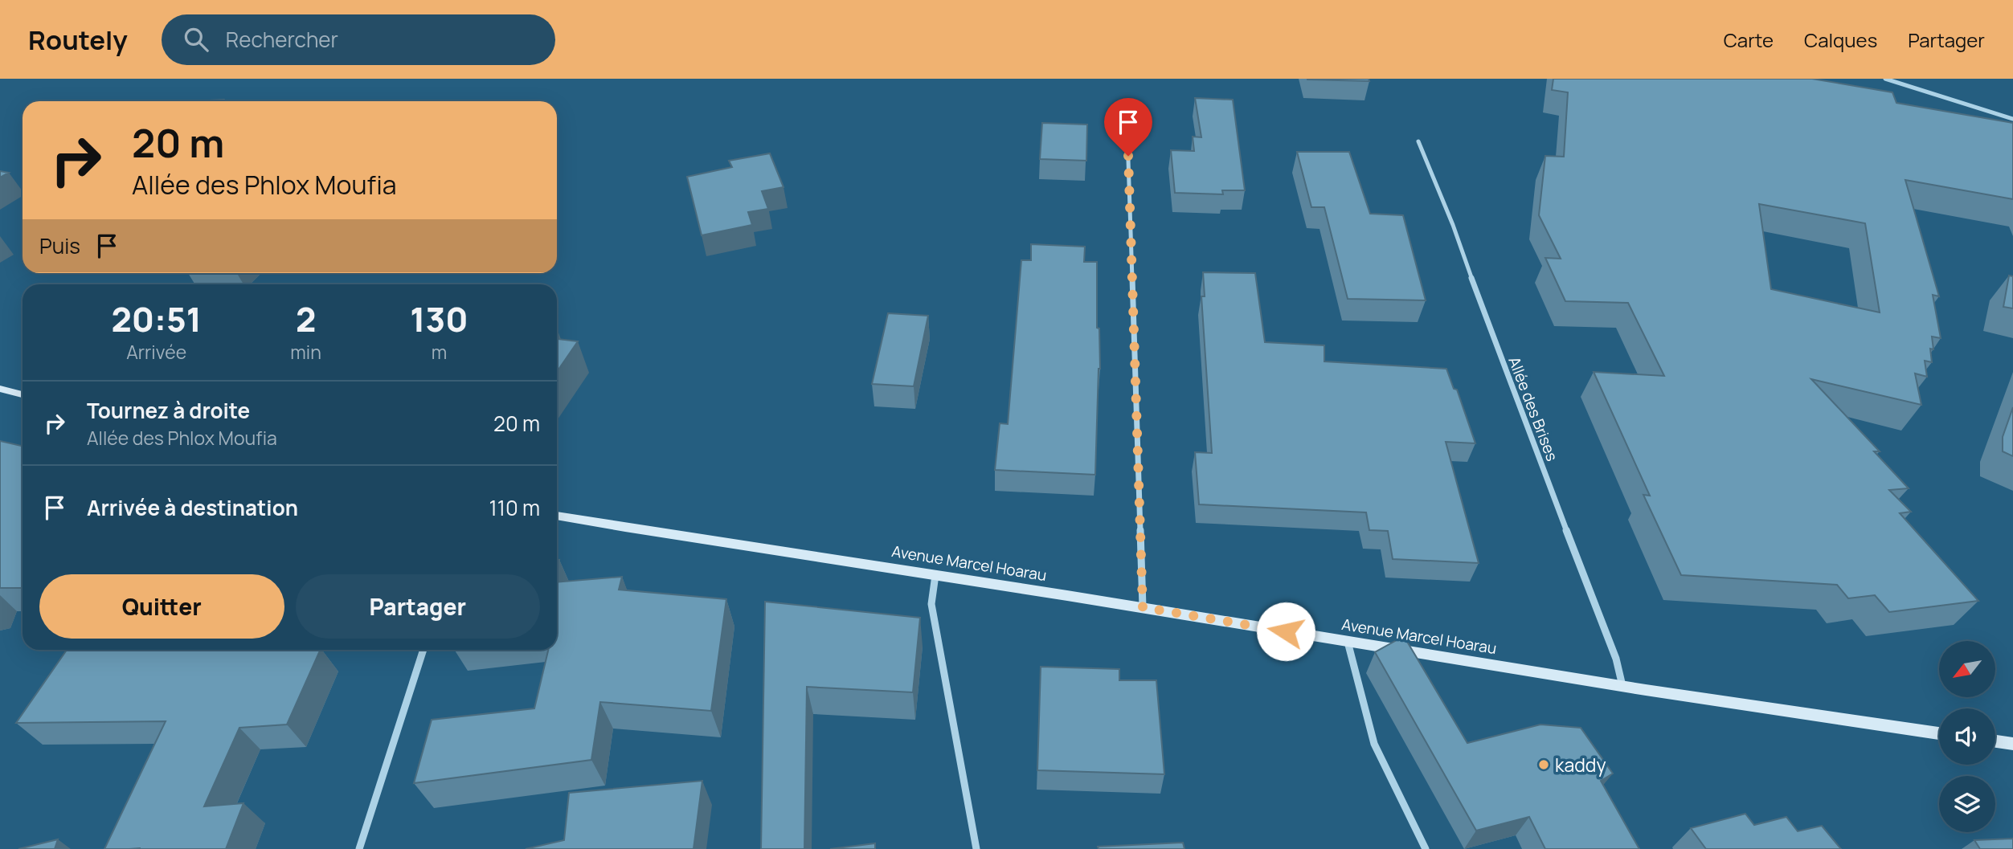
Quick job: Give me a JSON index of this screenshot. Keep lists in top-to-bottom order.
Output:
{
  "streets": {
    "main road": ["Avenue Marcel Hoarau"],
    "street": ["Allée des Brises"]
  },
  "crossings": [
    ["Allée des Brises", "Avenue Marcel Hoarau"]
  ],
  "places": ["kaddy"],
  "north": "bottom left",
  "page": {
    "header": "Routely",
    "search": "Rechercher",
    "nav": ["Carte", "Calques", "Partager"],
    "turn": ["20 m", "Allée des Phlox Moufia"],
    "then": "Puis",
    "eta": [
      "20:51",
      "Arrivée",
      "2",
      "min",
      "130",
      "m"
    ],
    "list": [
      {
        "name": "Tournez à droite",
        "note": "Allée des Phlox Moufia",
        "value": "20 m"
      },
      {
        "name": "Arrivée à destination",
        "value": "110 m"
      }
    ],
    "buttons": ["Quitter", "Partager"]
  }
}
